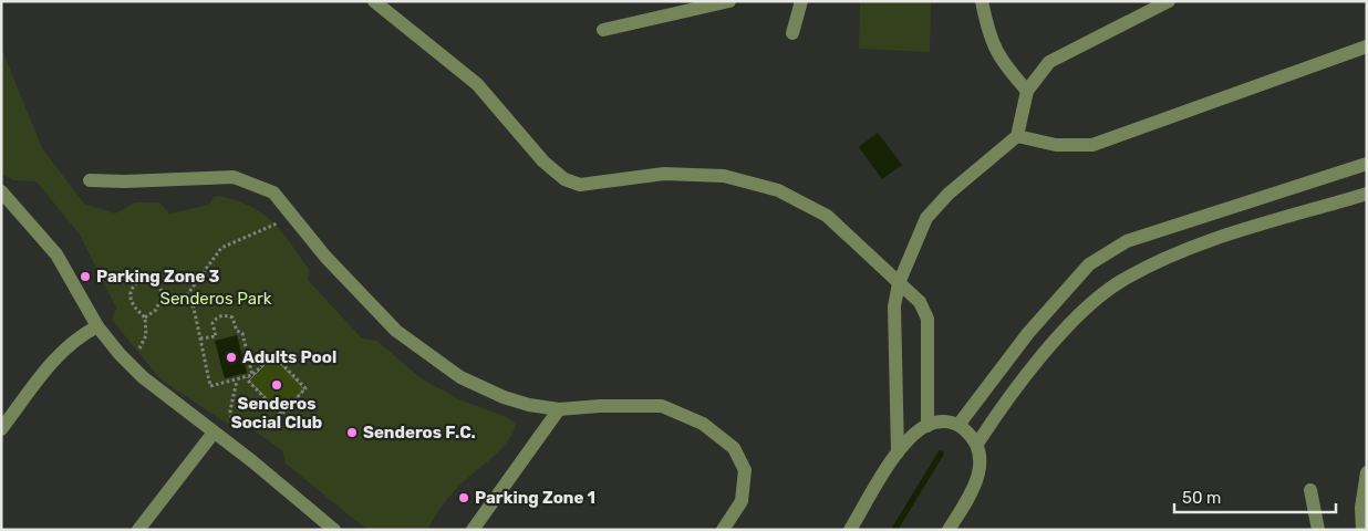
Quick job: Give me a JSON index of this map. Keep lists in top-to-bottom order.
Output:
{
  "parks": ["Senderos Park"],
  "places": [
    "Parking Zone 3",
    "Adults Pool",
    "Senderos Social Club",
    "Senderos F.C.",
    "Parking Zone 1"
  ],
  "scale_bar": "50 m"
}
